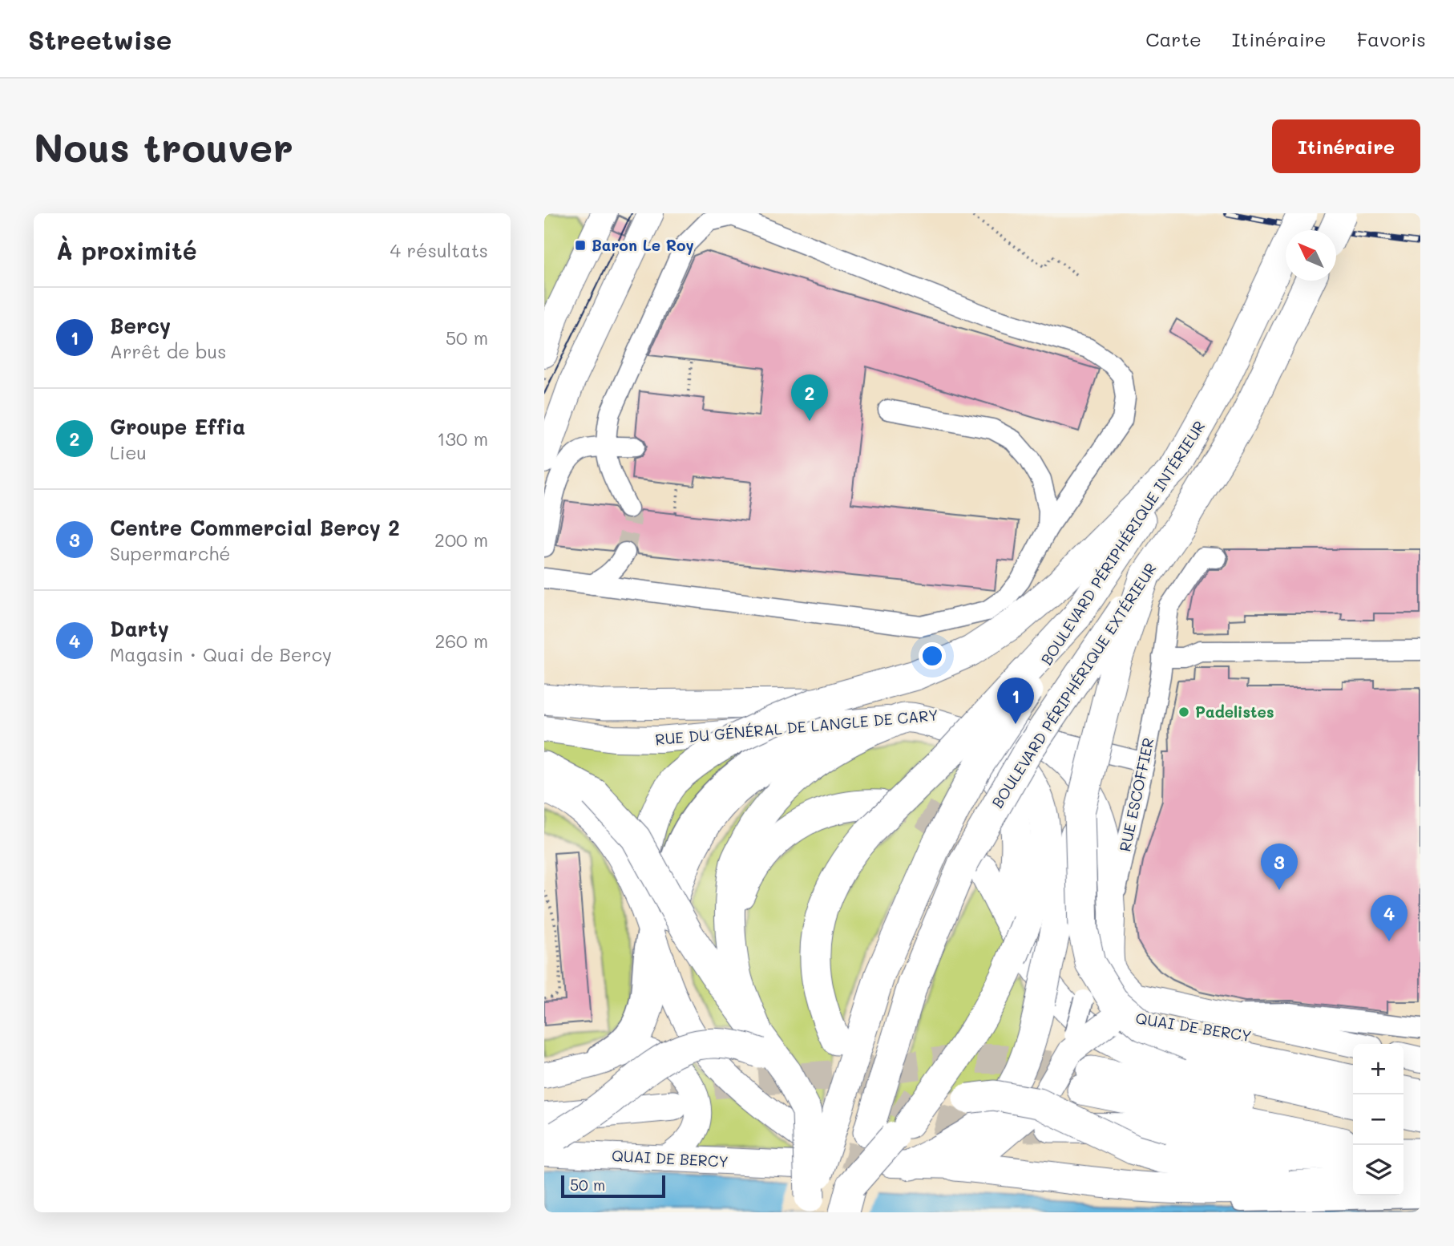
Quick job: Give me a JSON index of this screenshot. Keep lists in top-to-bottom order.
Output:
{
  "streets": {
    "highway": ["BOULEVARD PÉRIPHÉRIQUE INTÉRIEUR", "BOULEVARD PÉRIPHÉRIQUE EXTÉRIEUR"],
    "main road": ["RUE DU GÉNÉRAL DE LANGLE DE CARY", "QUAI DE BERCY"],
    "street": ["RUE ESCOFFIER"]
  },
  "crossings": [
    ["RUE DU GÉNÉRAL DE LANGLE DE CARY", "RUE ESCOFFIER"],
    ["RUE DU GÉNÉRAL DE LANGLE DE CARY", "QUAI DE BERCY"],
    ["RUE ESCOFFIER", "QUAI DE BERCY"]
  ],
  "places": {
    "transit": ["Baron Le Roy"],
    "other": ["Padelistes"]
  },
  "scale_bar": "50 m",
  "north": "top left",
  "page": {
    "header": "Streetwise",
    "nav": ["Carte", "Itinéraire", "Favoris"],
    "buttons": "Itinéraire",
    "title": "Nous trouver",
    "heading": ["À proximité", "4 résultats"],
    "list": [
      {
        "mark": "1",
        "name": "Bercy",
        "note": "Arrêt de bus",
        "value": "50 m"
      },
      {
        "mark": "2",
        "name": "Groupe Effia",
        "note": "Lieu",
        "value": "130 m"
      },
      {
        "mark": "3",
        "name": "Centre Commercial Bercy 2",
        "note": "Supermarché",
        "value": "200 m"
      },
      {
        "mark": "4",
        "name": "Darty",
        "note": "Magasin · Quai de Bercy",
        "value": "260 m"
      }
    ],
    "pins": [
      "2",
      "1",
      "3",
      "4"
    ],
    "map_buttons": ["+", "−"],
    "scale": "50 m"
  }
}
